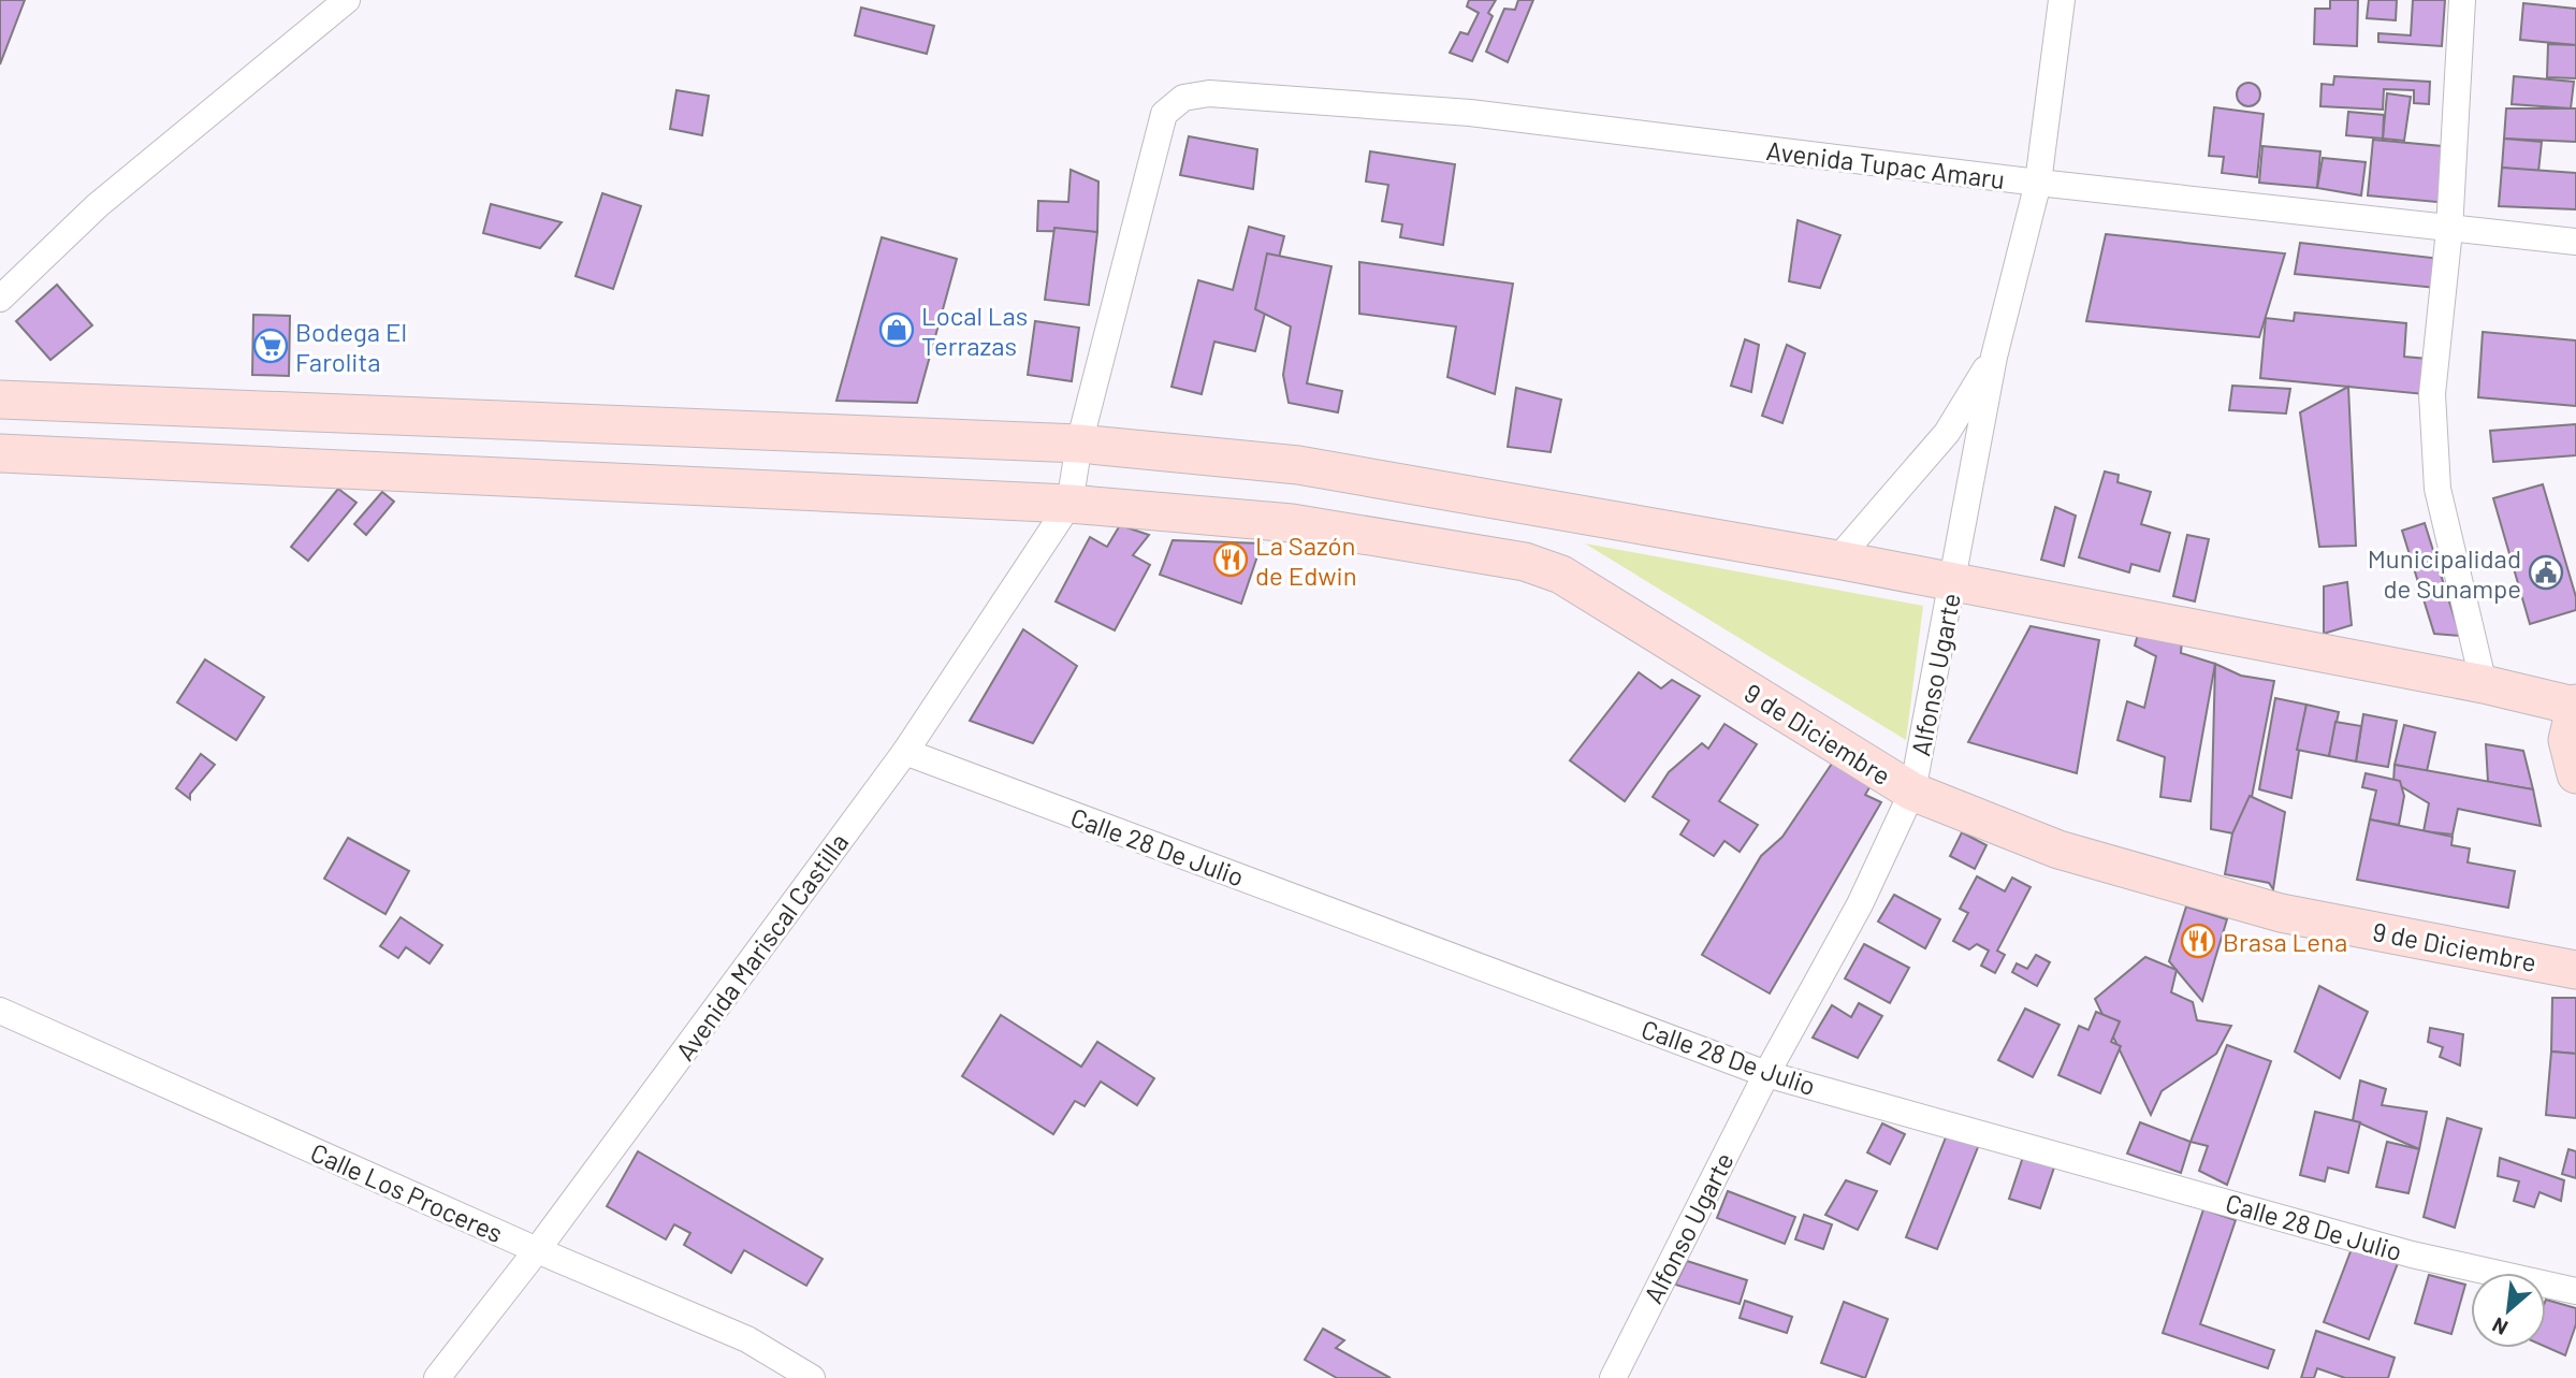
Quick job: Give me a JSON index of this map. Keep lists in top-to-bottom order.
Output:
{
  "streets": {
    "main road": ["9 de Diciembre"],
    "street": [
      "Avenida Tupac Amaru",
      "Alfonso Ugarte",
      "Calle 28 De Julio",
      "Avenida Mariscal Castilla",
      "Calle Los Proceres"
    ]
  },
  "crossings": [
    ["Avenida Tupac Amaru", "Alfonso Ugarte"],
    ["Alfonso Ugarte", "9 de Diciembre"],
    ["Alfonso Ugarte", "Calle 28 De Julio"],
    ["9 de Diciembre", "Avenida Mariscal Castilla"],
    ["Calle 28 De Julio", "Avenida Mariscal Castilla"],
    ["Avenida Mariscal Castilla", "Calle Los Proceres"]
  ],
  "places": {
    "shop": ["Local Las Terrazas"],
    "supermarket": ["Bodega El Farolita"],
    "restaurant": ["La Sazón de Edwin", "Brasa Lena"],
    "public building": ["Municipalidad de Sunampe"]
  },
  "north": "bottom left"
}
